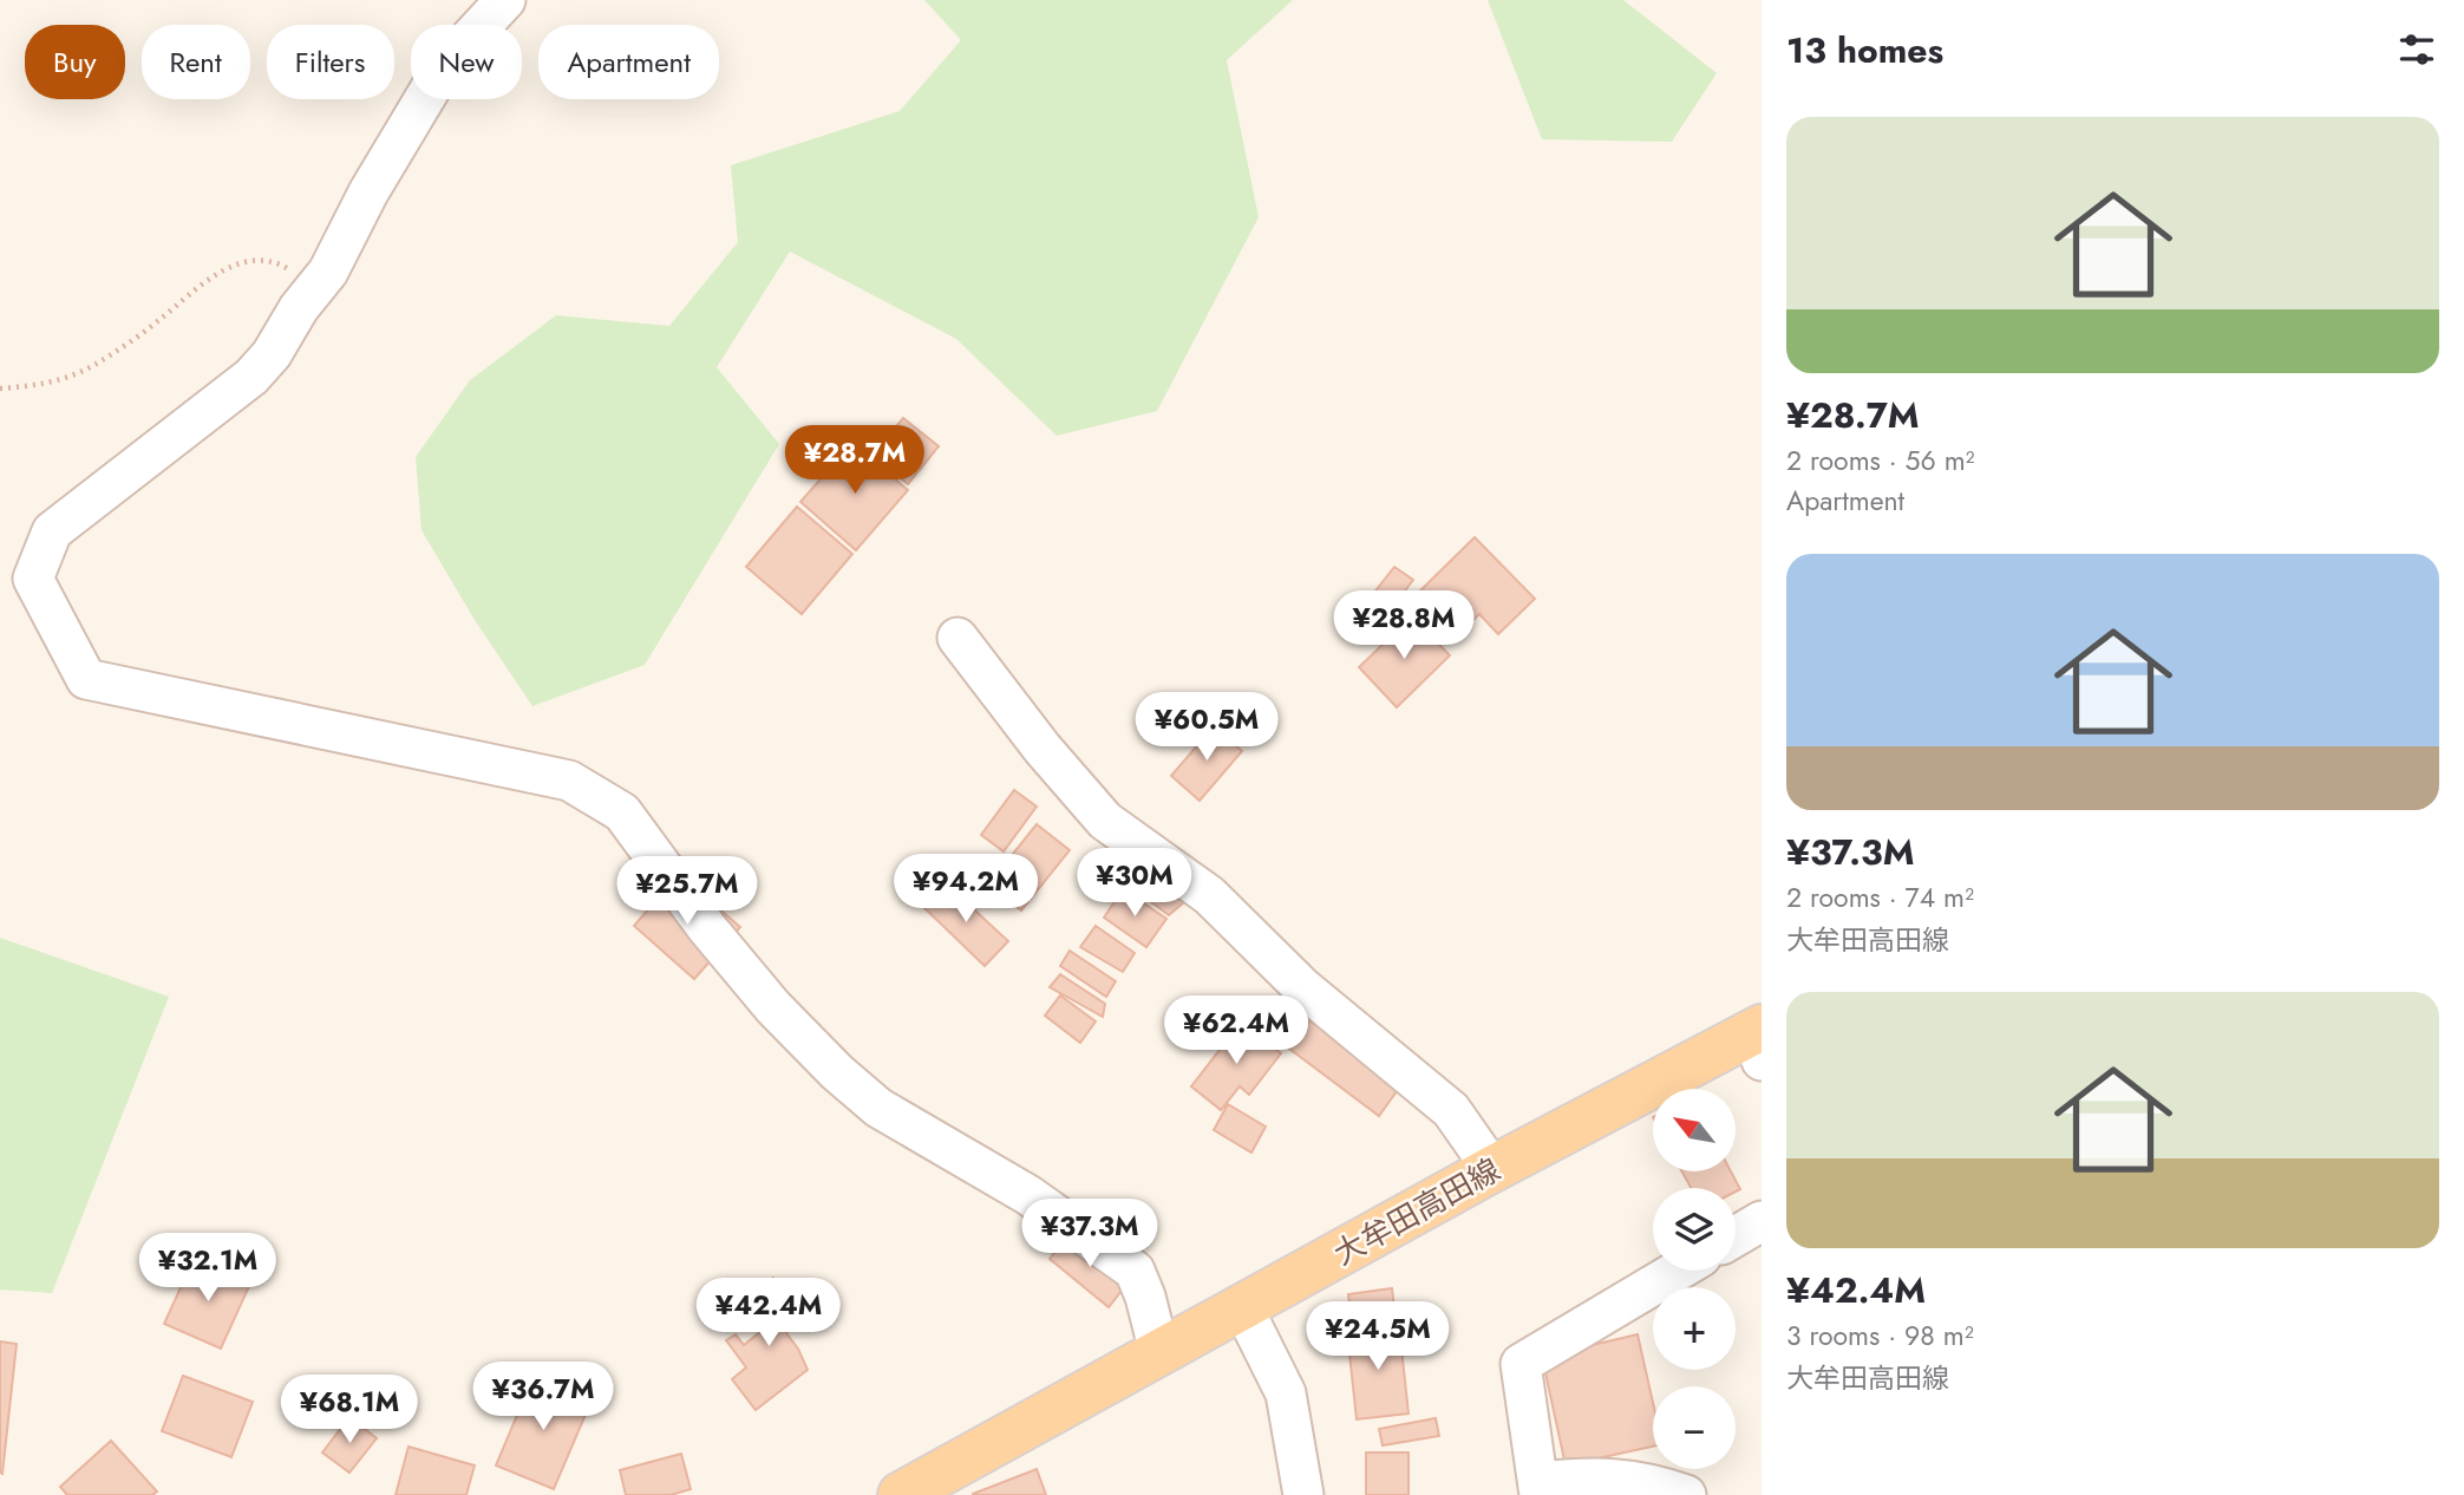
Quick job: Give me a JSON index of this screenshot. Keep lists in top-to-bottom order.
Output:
{
  "streets": {
    "main road": ["大牟田高田線"]
  },
  "north": "top left",
  "page": {
    "heading": "13 homes",
    "chip": [
      "Buy",
      "Rent",
      "Filters",
      "New",
      "Apartment"
    ],
    "list": [
      {
        "name": "¥28.7M",
        "note": "2 rooms · 56 m² · Apartment"
      },
      {
        "name": "¥37.3M",
        "note": "2 rooms · 74 m² · 大牟田高田線"
      },
      {
        "name": "¥42.4M",
        "note": "3 rooms · 98 m² · 大牟田高田線"
      }
    ],
    "price": [
      "¥28.7M",
      "¥28.8M",
      "¥60.5M",
      "¥30M",
      "¥94.2M",
      "¥25.7M",
      "¥62.4M",
      "¥37.3M",
      "¥32.1M",
      "¥42.4M",
      "¥24.5M",
      "¥36.7M",
      "¥68.1M"
    ],
    "map_buttons": ["+", "−"]
  }
}
